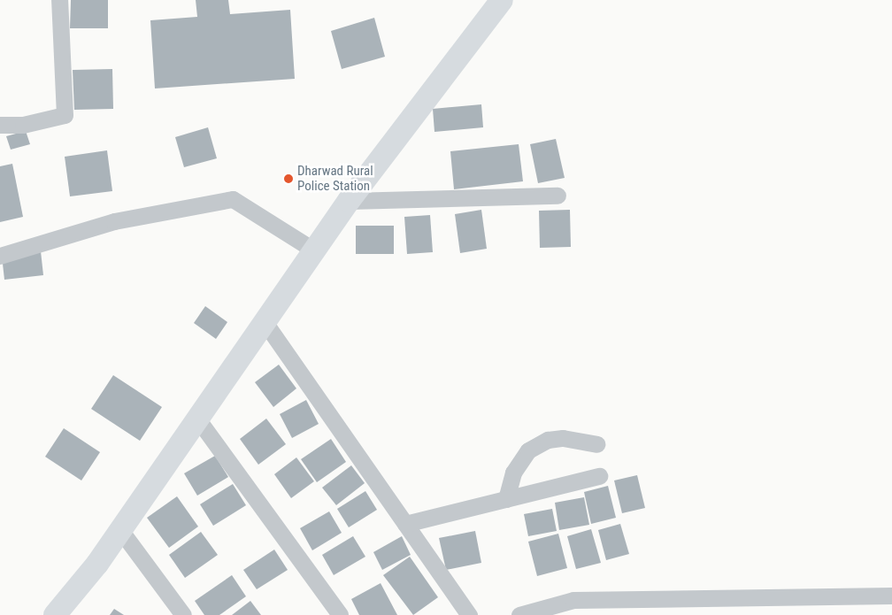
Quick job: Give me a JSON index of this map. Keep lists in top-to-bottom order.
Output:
{
  "places": ["Dharwad Rural Police Station"]
}
